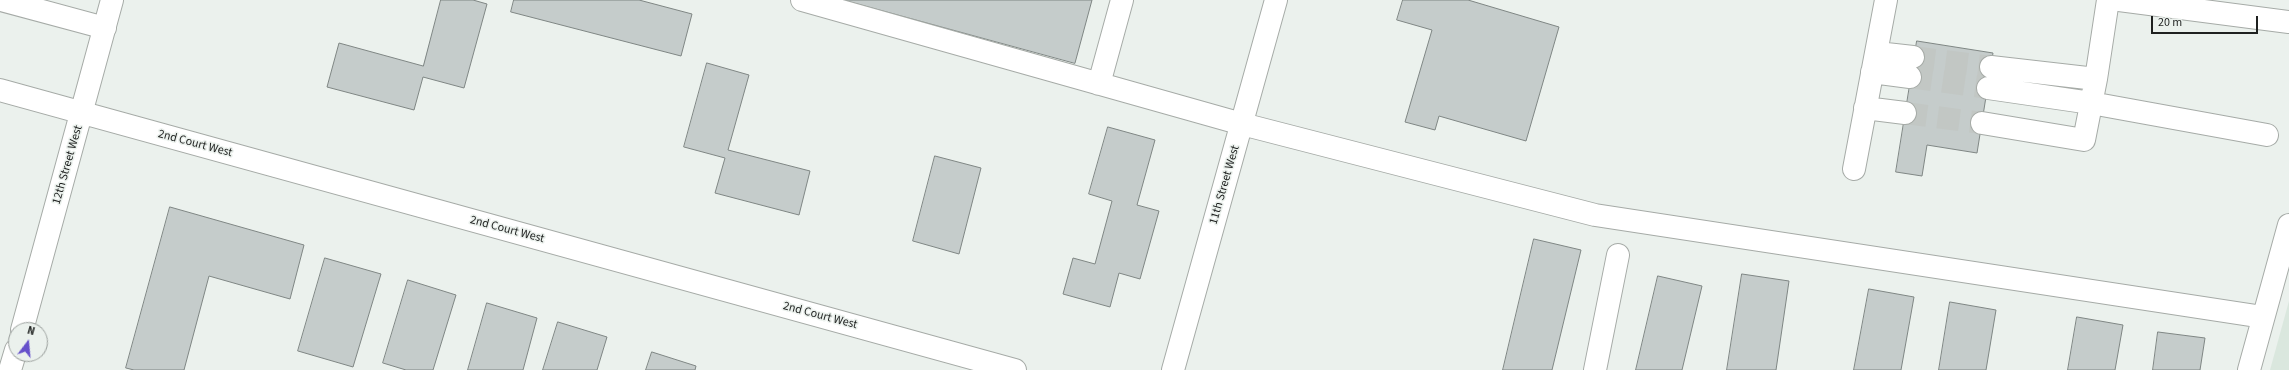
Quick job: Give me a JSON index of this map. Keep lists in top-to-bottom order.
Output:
{
  "streets": {
    "street": ["2nd Court West", "12th Street West", "11th Street West"]
  },
  "crossings": [
    ["2nd Court West", "12th Street West"]
  ],
  "scale_bar": "20 m",
  "north": "top"
}
